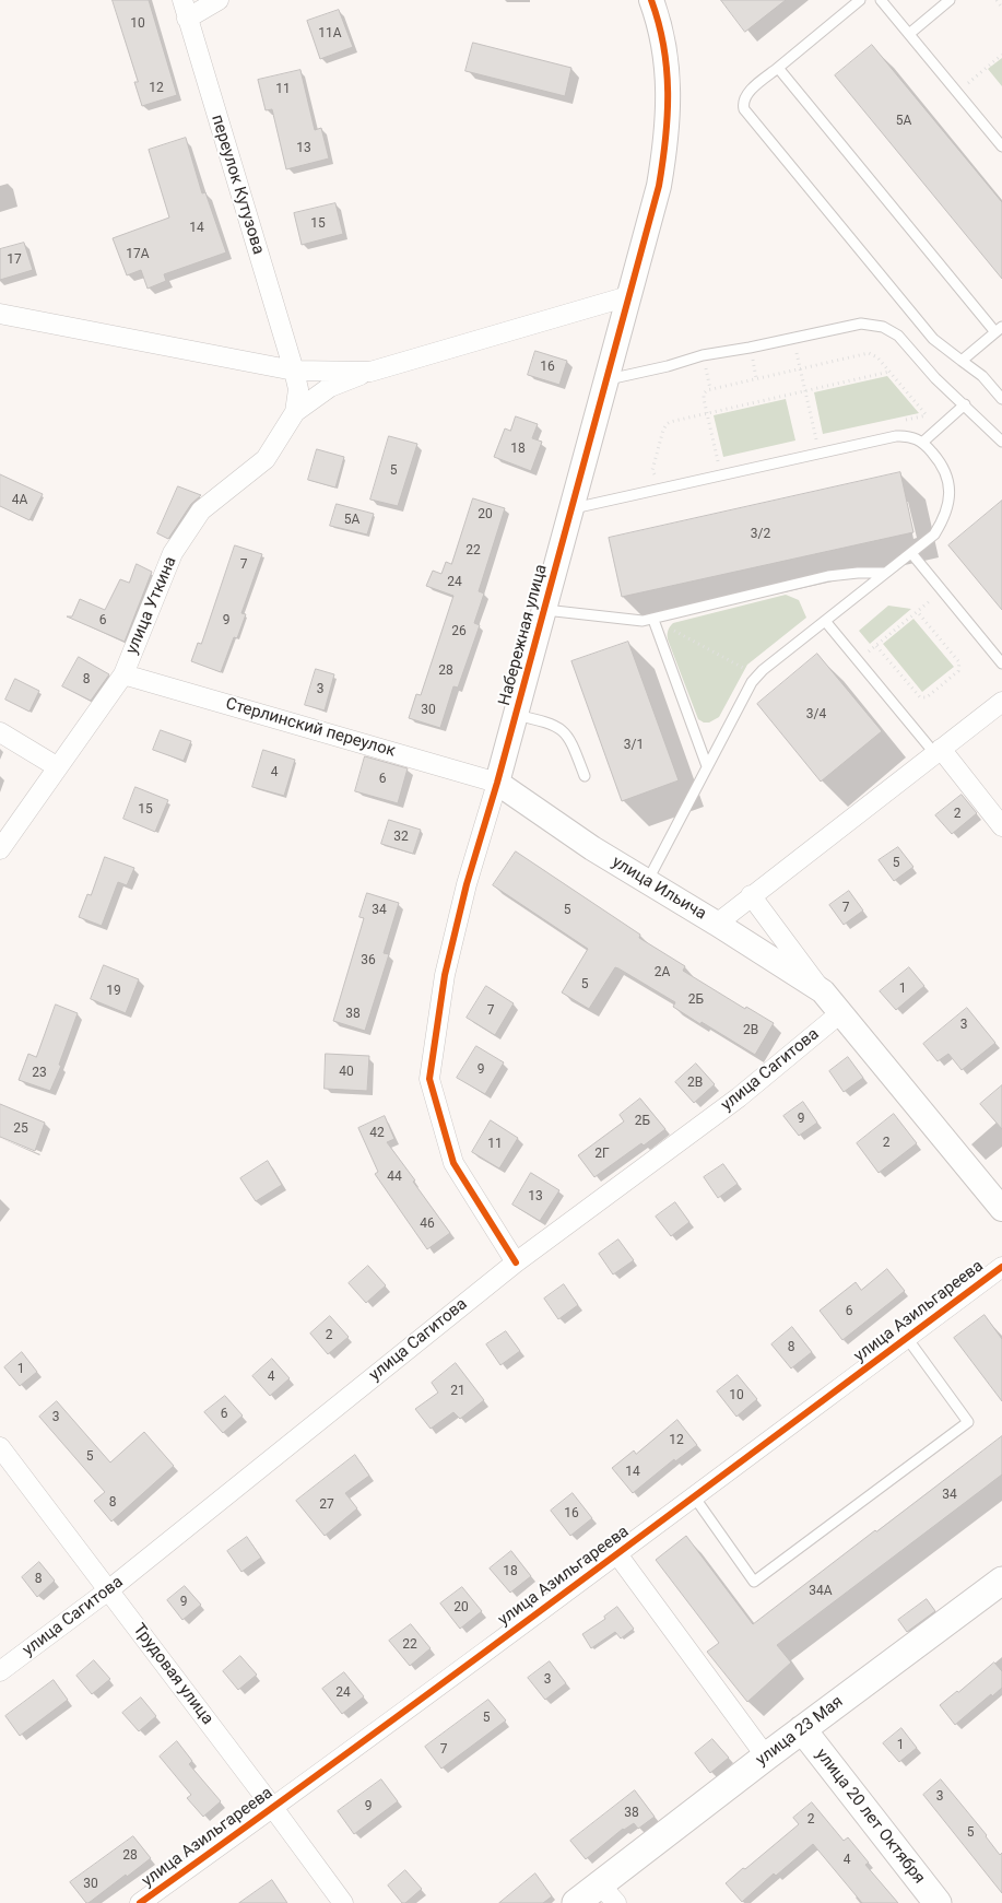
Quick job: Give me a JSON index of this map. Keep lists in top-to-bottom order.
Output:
{
  "streets": {
    "main road": ["улица 23 Мая", "улица 20 лет Октября"],
    "street": [
      "переулок Кутузова",
      "улица Уткина",
      "Набережная улица",
      "Стерлинский переулок",
      "улица Ильича",
      "улица Сагитова",
      "улица Азильгареева",
      "Трудовая улица"
    ]
  },
  "crossings": [
    ["переулок Кутузова", "улица Уткина"],
    ["улица Уткина", "Стерлинский переулок"],
    ["Набережная улица", "Стерлинский переулок"],
    ["Набережная улица", "улица Ильича"],
    ["Набережная улица", "улица Сагитова"],
    ["Стерлинский переулок", "улица Ильича"],
    ["улица Ильича", "улица Сагитова"],
    ["улица Сагитова", "Трудовая улица"],
    ["улица Азильгареева", "Трудовая улица"],
    ["улица 23 Мая", "улица 20 лет Октября"]
  ],
  "house_numbers": [
    "10",
    "11А",
    "12",
    "11",
    "5А",
    "13",
    "15",
    "14",
    "17А",
    "17",
    "16",
    "18",
    "5",
    "4А",
    "20",
    "5А",
    "3/2",
    "22",
    "7",
    "24",
    "6",
    "9",
    "26",
    "28",
    "8",
    "3",
    "30",
    "3/4",
    "3/1",
    "4",
    "6",
    "15",
    "2",
    "32",
    "5",
    "7",
    "34",
    "5",
    "36",
    "2А",
    "5",
    "1",
    "19",
    "2Б",
    "7",
    "38",
    "3",
    "2В",
    "9",
    "40",
    "23",
    "2В",
    "9",
    "2Б",
    "25",
    "42",
    "2",
    "11",
    "2Г",
    "44",
    "13",
    "46",
    "6",
    "2",
    "8",
    "1",
    "4",
    "21",
    "10",
    "6",
    "3",
    "12",
    "5",
    "14",
    "34",
    "8",
    "27",
    "16",
    "18",
    "8",
    "34А",
    "9",
    "20",
    "22",
    "3",
    "24",
    "5",
    "1",
    "7",
    "3",
    "9",
    "38",
    "2",
    "5",
    "28",
    "4",
    "30"
  ]
}
